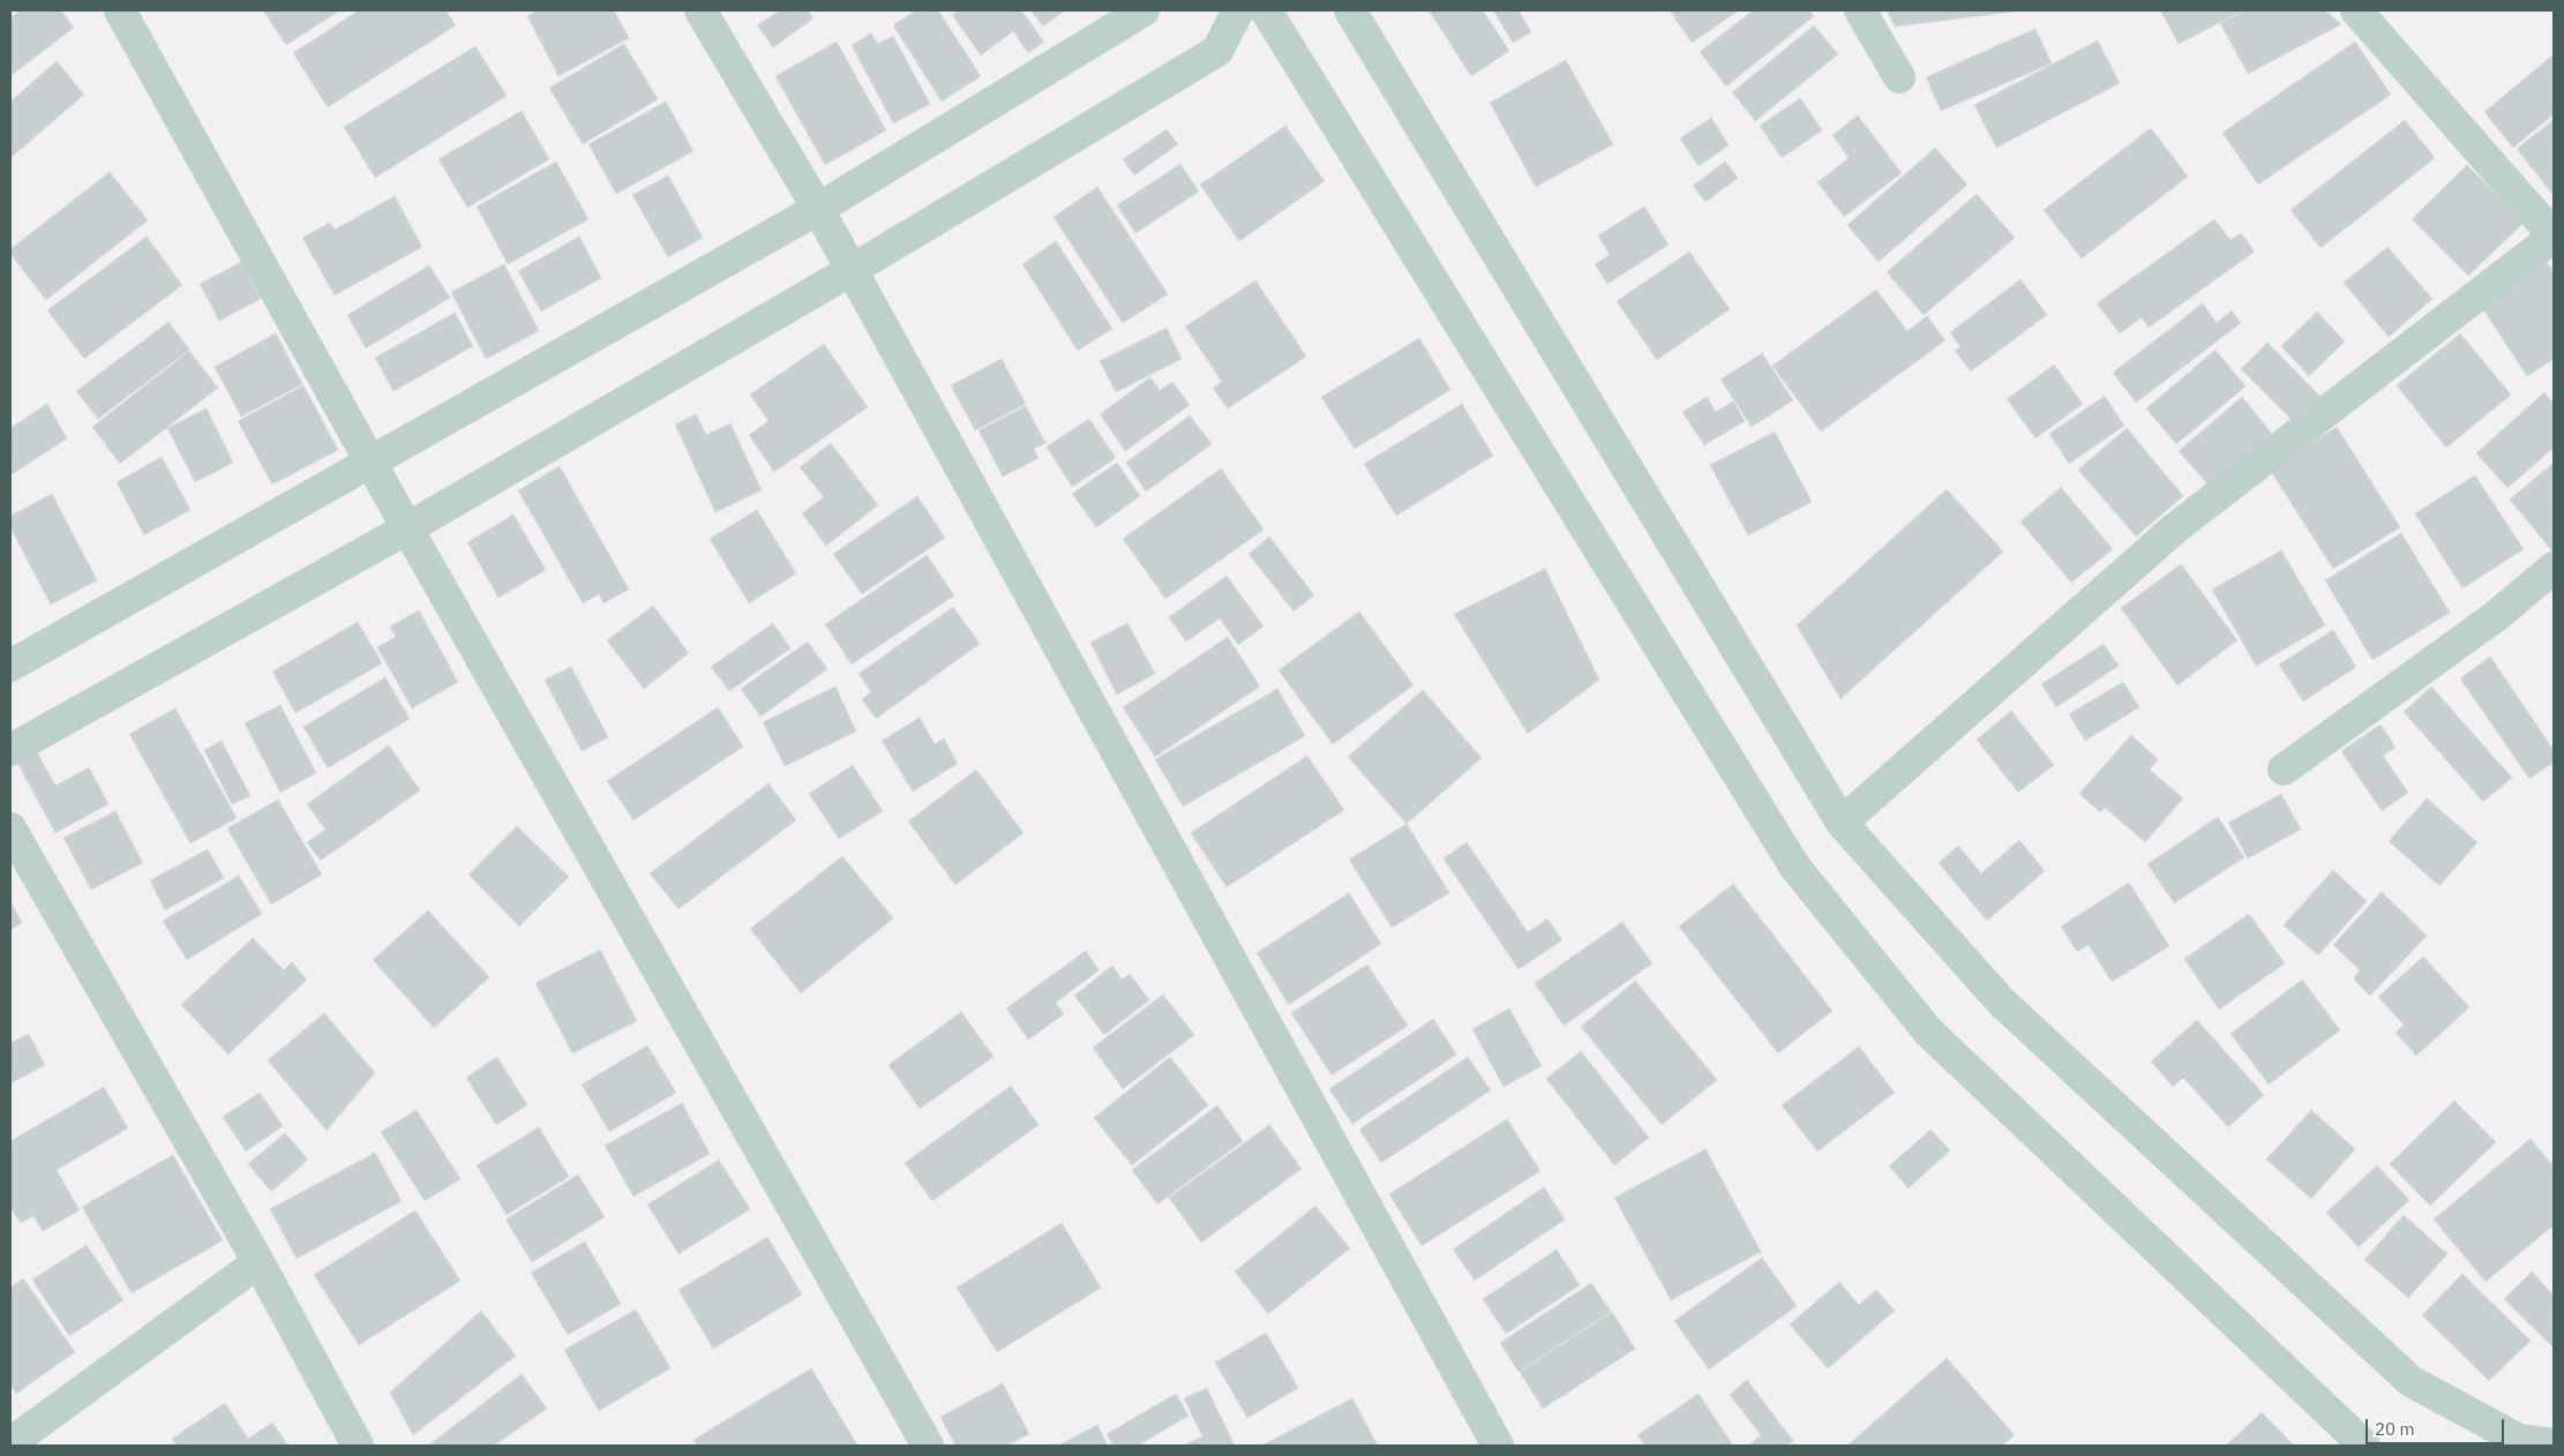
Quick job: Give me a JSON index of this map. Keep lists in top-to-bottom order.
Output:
{
  "scale_bar": "20 m"
}
